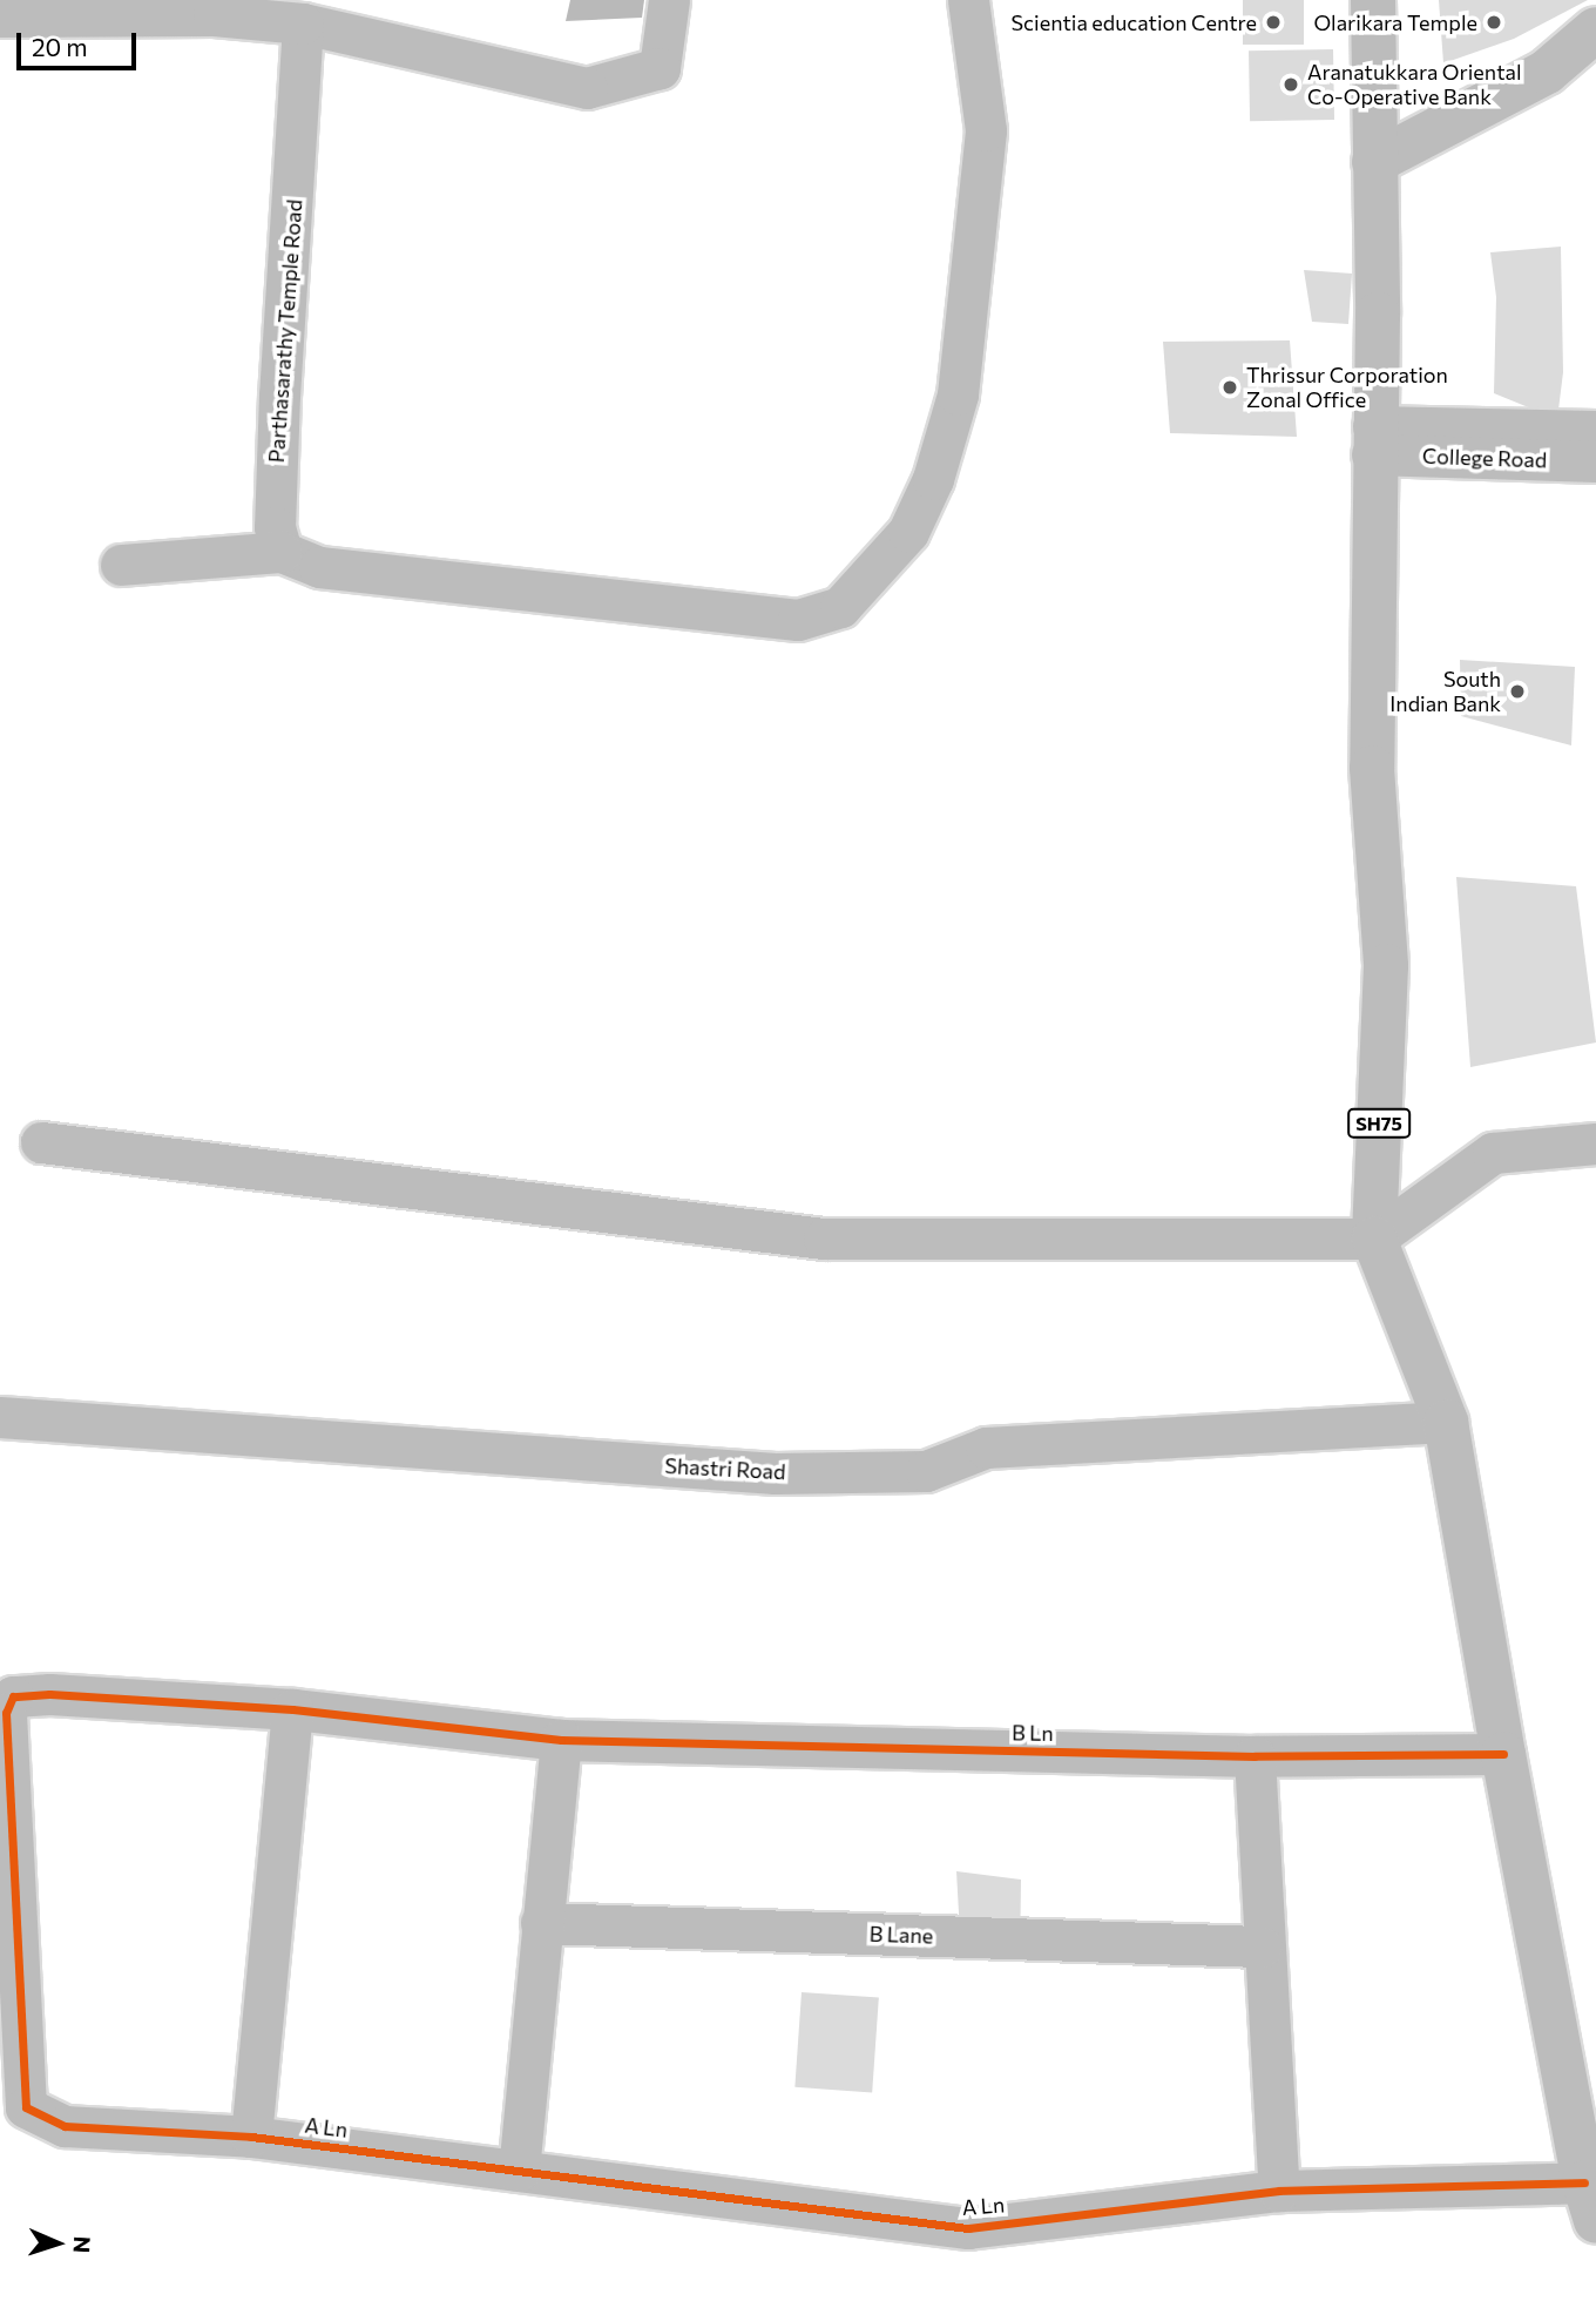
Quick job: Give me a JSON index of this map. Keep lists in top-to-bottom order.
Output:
{
  "streets": {
    "main road": ["SH75"],
    "street": [
      "Parthasarathy Temple Road",
      "College Road",
      "Shastri Road",
      "B Ln",
      "B Lane",
      "A Ln"
    ]
  },
  "crossings": [
    ["College Road", "SH75"],
    ["SH75", "Shastri Road"],
    ["SH75", "B Ln"],
    ["SH75", "A Ln"],
    ["B Ln", "A Ln"]
  ],
  "places": [
    "Scientia education Centre",
    "Olarikara Temple",
    "Aranatukkara Oriental Co-Operative Bank",
    "Thrissur Corporation Zonal Office",
    "South Indian Bank"
  ],
  "scale_bar": "20 m",
  "north": "right"
}
